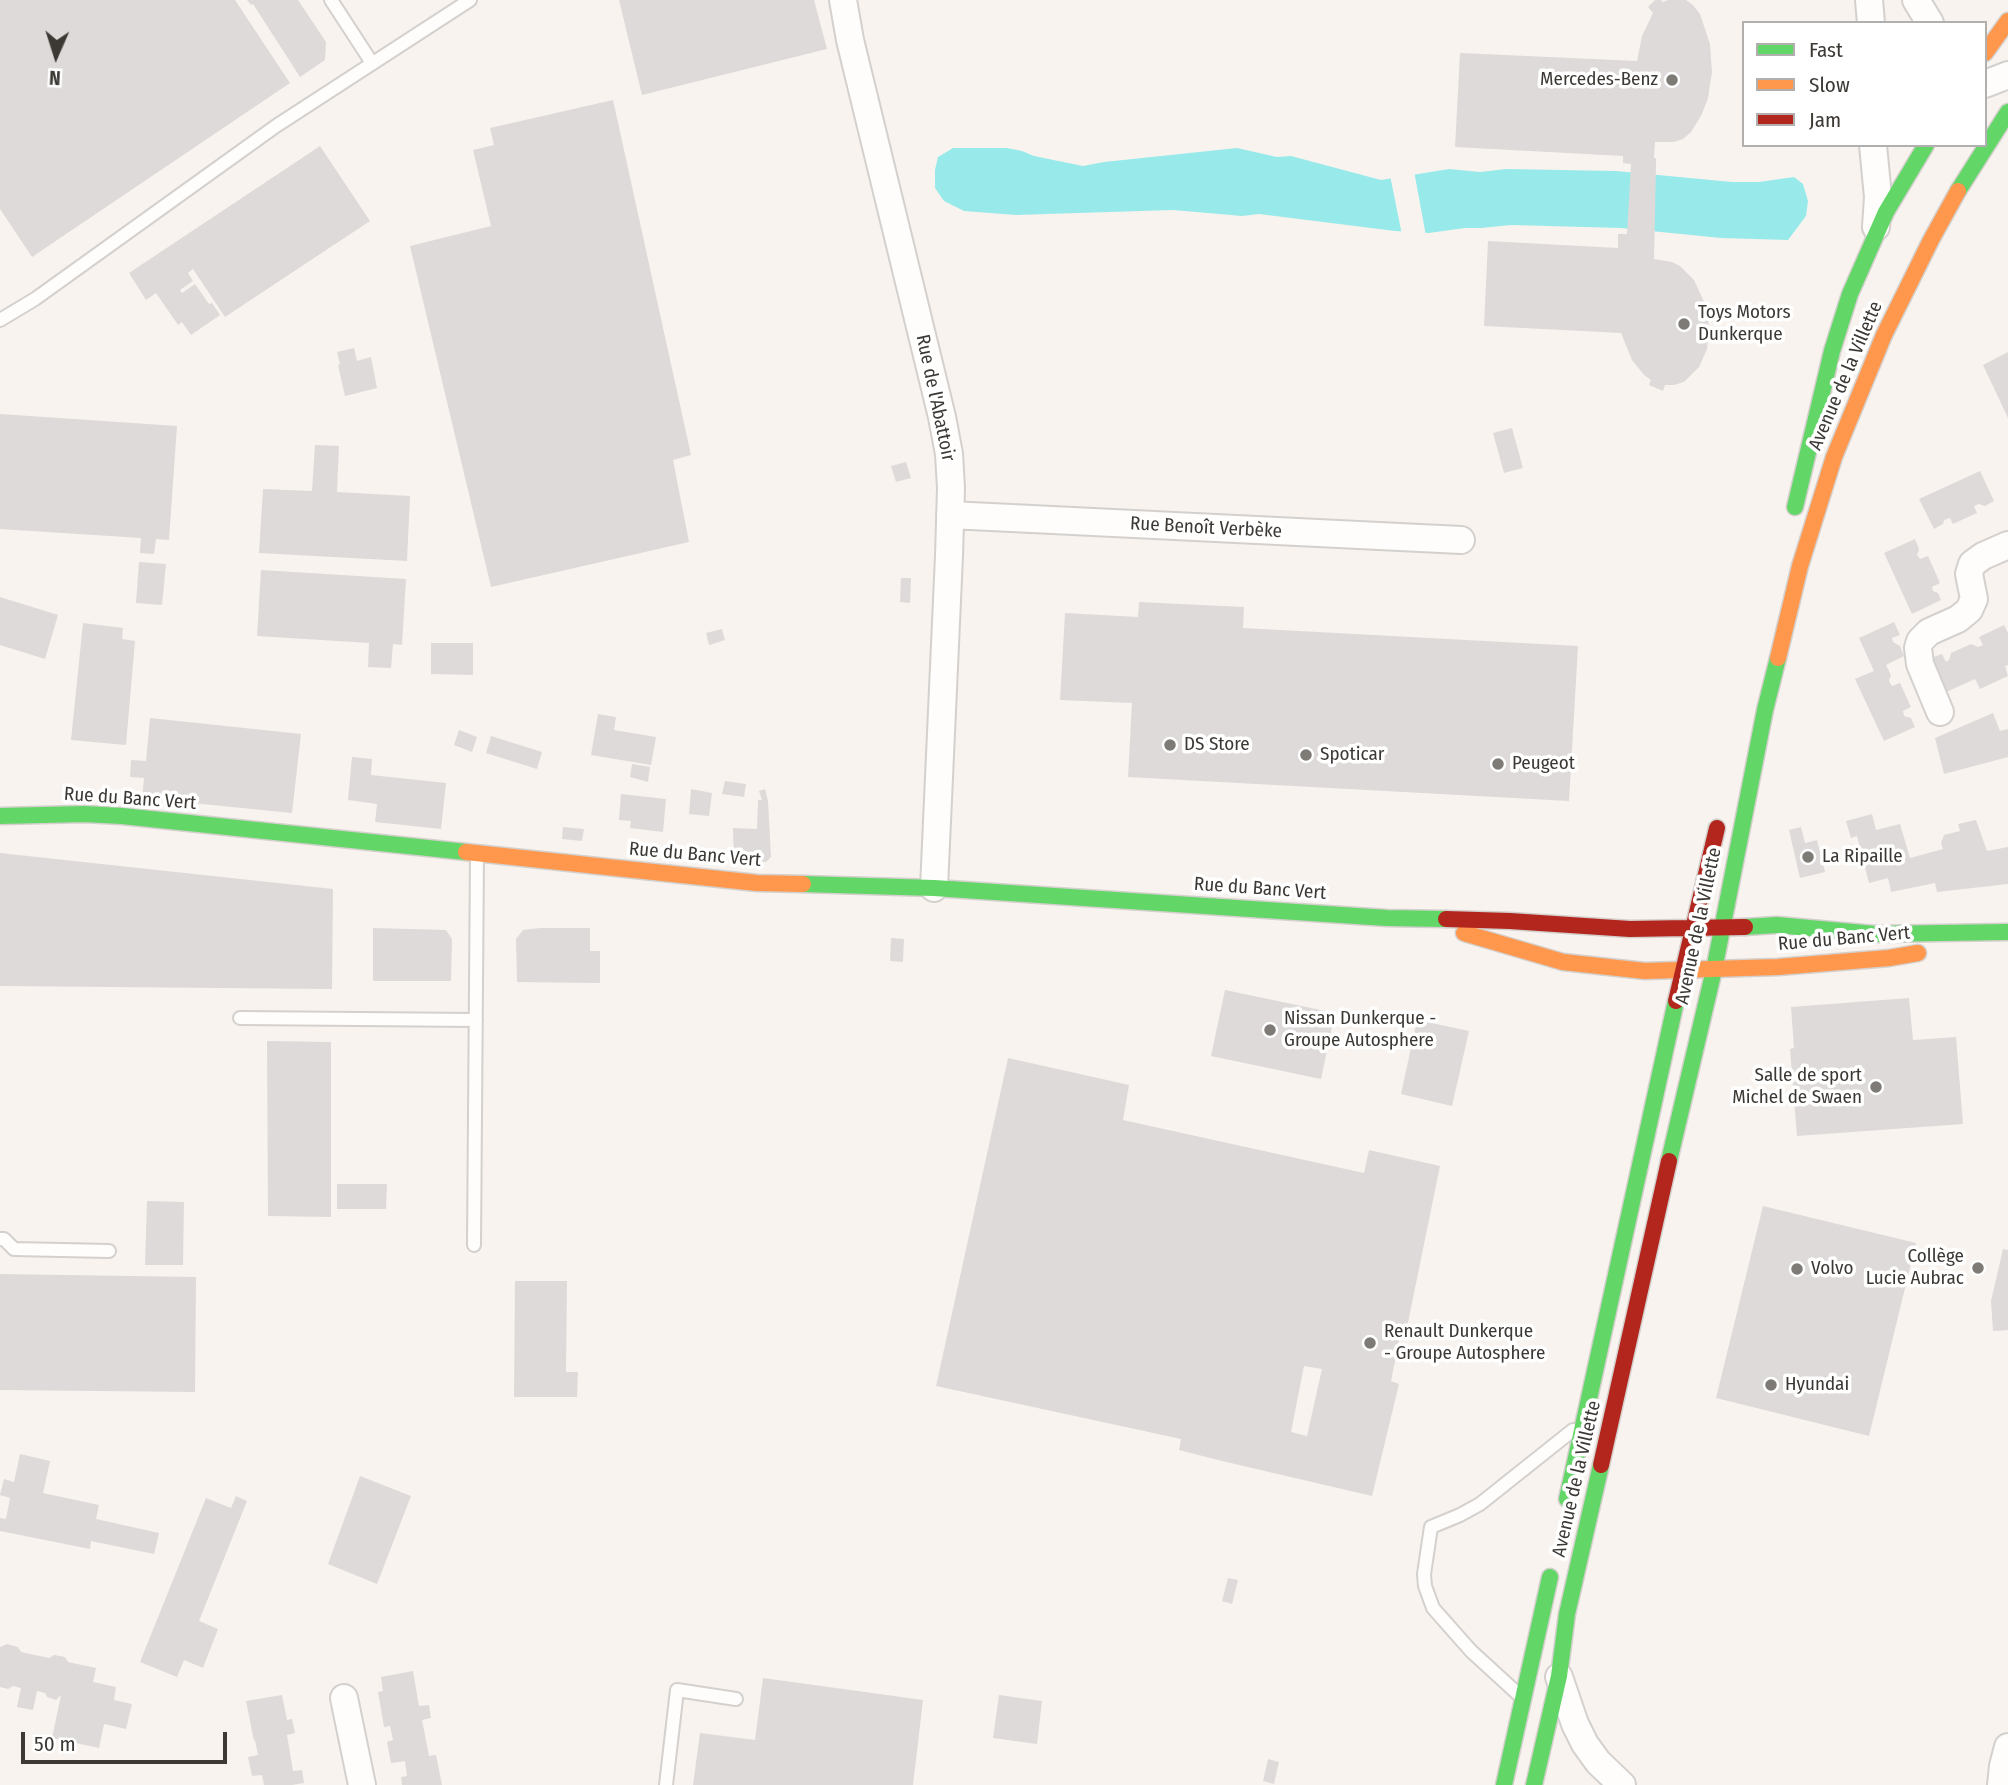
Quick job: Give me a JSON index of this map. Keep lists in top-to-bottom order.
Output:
{
  "streets": {
    "main road": ["Avenue de la Villette", "Rue du Banc Vert"],
    "street": ["Rue de l'Abattoir", "Rue Benoît Verbèke"]
  },
  "crossings": [
    ["Avenue de la Villette", "Rue du Banc Vert"],
    ["Rue de l'Abattoir", "Rue Benoît Verbèke"],
    ["Rue de l'Abattoir", "Rue du Banc Vert"]
  ],
  "places": [
    "Mercedes-Benz",
    "Toys Motors Dunkerque",
    "DS Store",
    "Spoticar",
    "Peugeot",
    "La Ripaille",
    "Nissan Dunkerque - Groupe Autosphere",
    "Salle de sport Michel de Swaen",
    "Collège Lucie Aubrac",
    "Volvo",
    "Renault Dunkerque - Groupe Autosphere",
    "Hyundai"
  ],
  "legend": ["Fast", "Slow", "Jam"],
  "scale_bar": "50 m",
  "north": "bottom"
}
